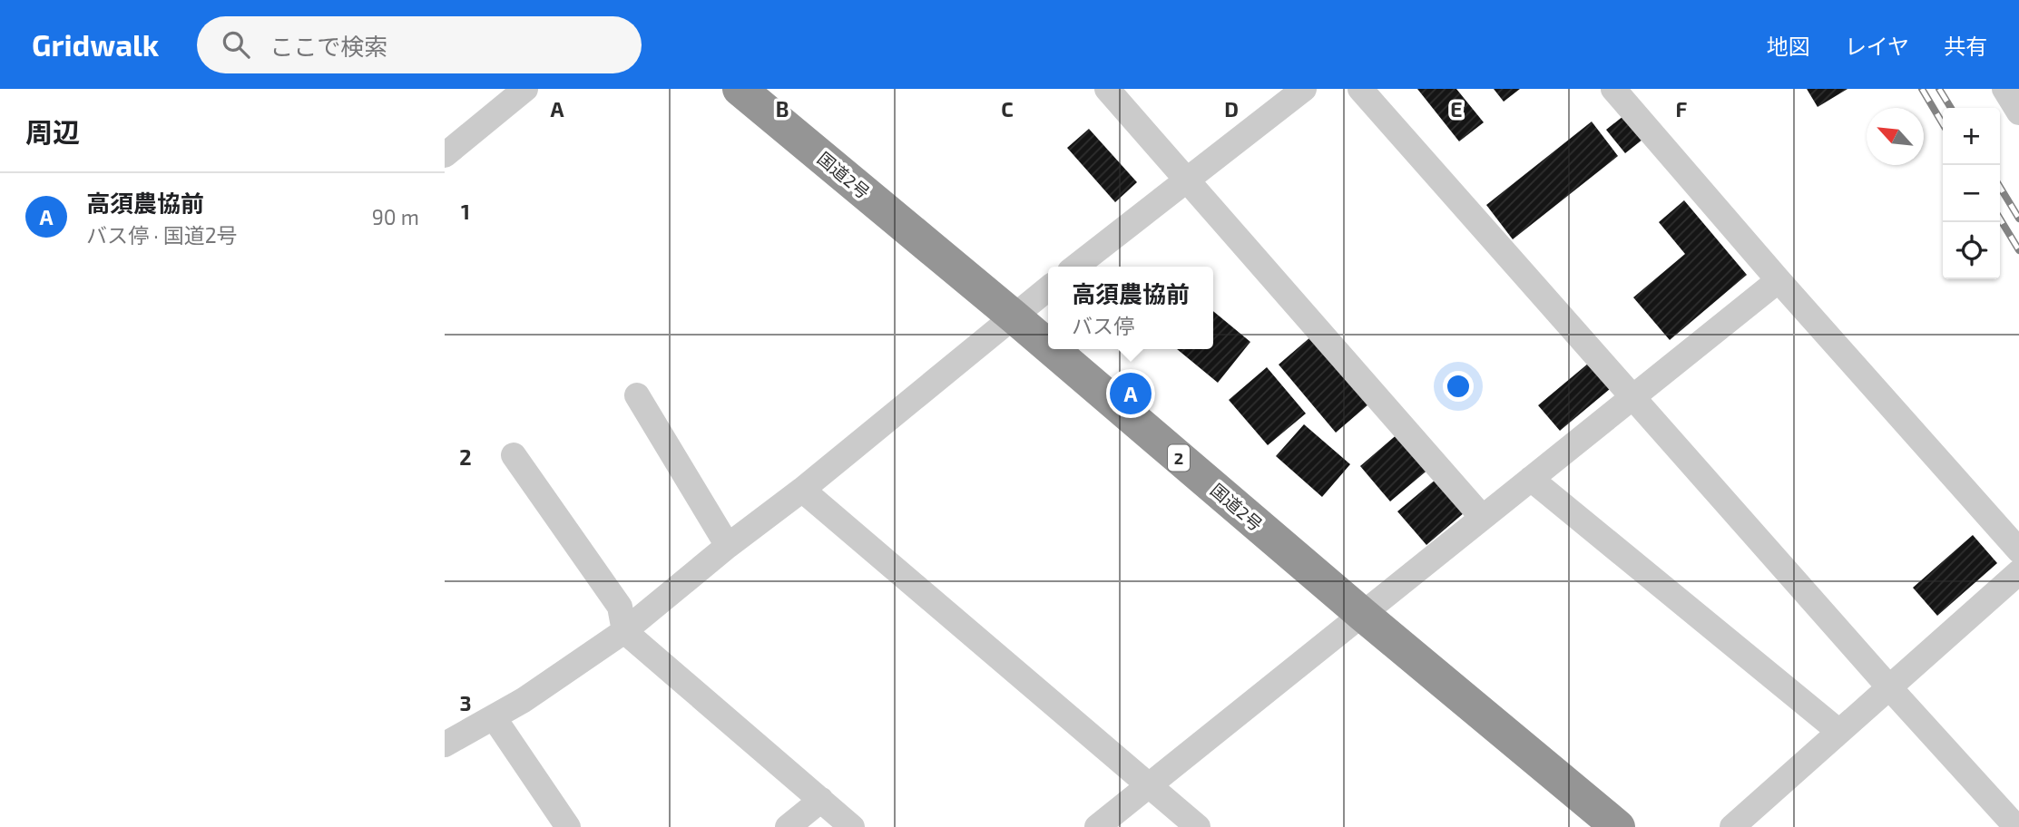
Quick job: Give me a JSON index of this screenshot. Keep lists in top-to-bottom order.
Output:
{
  "streets": {
    "highway": ["国道2号", "2"]
  },
  "north": "top left",
  "page": {
    "header": "Gridwalk",
    "search": "ここで検索",
    "nav": ["地図", "レイヤ", "共有"],
    "heading": "周辺",
    "map_buttons": ["+", "−"],
    "list": [
      {
        "mark": "A",
        "name": "高須農協前",
        "note": "バス停 · 国道2号",
        "value": "90 m"
      }
    ],
    "popup": ["高須農協前", "バス停"],
    "pins": "A"
  },
  "grid": {
    "columns": [
      "A",
      "B",
      "C",
      "D",
      "E",
      "F"
    ],
    "rows": ["1", "2", "3"]
  }
}
